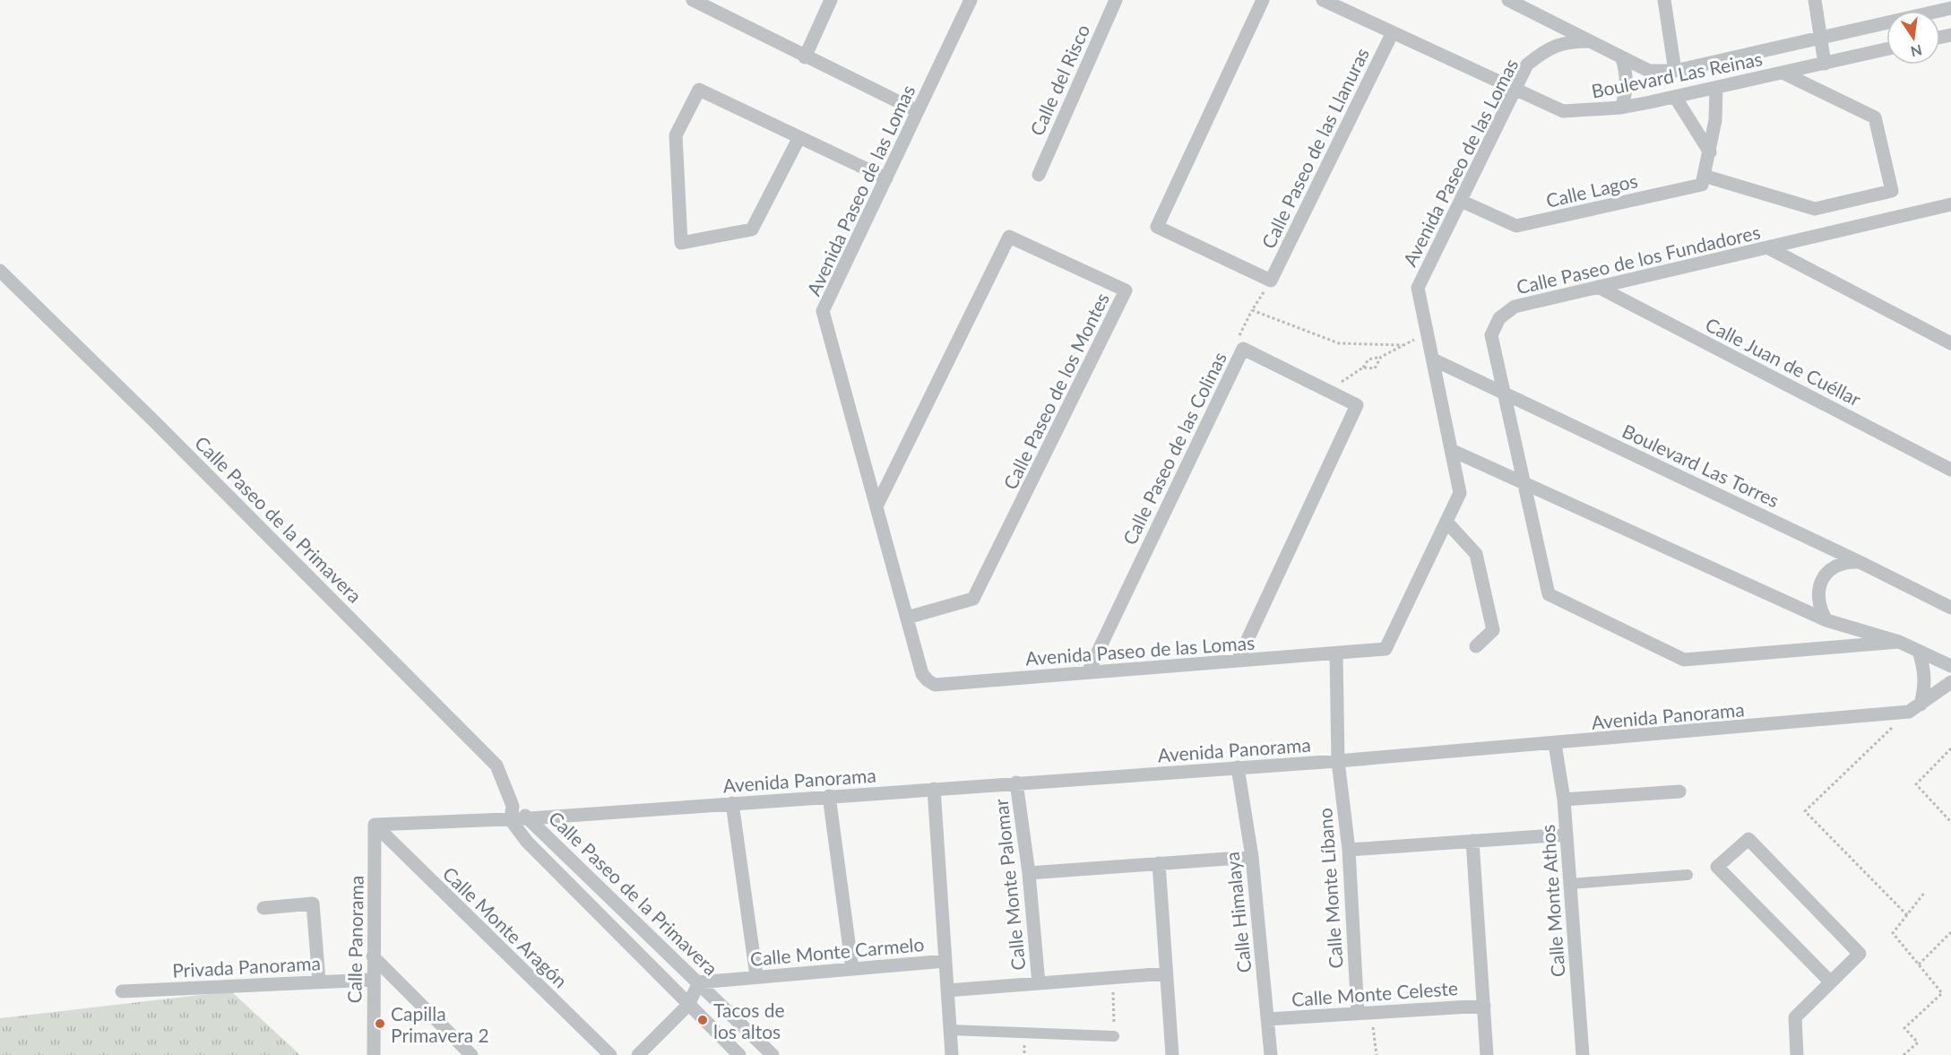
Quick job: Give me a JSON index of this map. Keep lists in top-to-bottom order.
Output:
{
  "streets": {
    "street": [
      "Boulevard Las Reinas",
      "Calle del Risco",
      "Calle Paseo de las Llanuras",
      "Avenida Paseo de las Lomas",
      "Calle Lagos",
      "Calle Paseo de los Fundadores",
      "Calle Juan de Cuéllar",
      "Calle Paseo de los Montes",
      "Calle Paseo de las Colinas",
      "Boulevard Las Torres",
      "Calle Paseo de la Primavera",
      "Avenida Panorama",
      "Calle Monte Palomar",
      "Calle Monte Líbano",
      "Calle Monte Athos",
      "Calle Himalaya",
      "Calle Monte Aragón",
      "Calle Panorama",
      "Calle Monte Carmelo",
      "Privada Panorama",
      "Calle Monte Celeste"
    ]
  },
  "crossings": [
    ["Boulevard Las Reinas", "Calle Paseo de las Llanuras"],
    ["Boulevard Las Reinas", "Avenida Paseo de las Lomas"],
    ["Avenida Paseo de las Lomas", "Calle Lagos"],
    ["Avenida Paseo de las Lomas", "Calle Paseo de los Montes"],
    ["Avenida Paseo de las Lomas", "Calle Paseo de las Colinas"],
    ["Avenida Paseo de las Lomas", "Boulevard Las Torres"],
    ["Avenida Paseo de las Lomas", "Calle Monte Líbano"],
    ["Calle Paseo de los Fundadores", "Calle Juan de Cuéllar"],
    ["Calle Paseo de los Fundadores", "Boulevard Las Torres"],
    ["Calle Paseo de la Primavera", "Avenida Panorama"],
    ["Calle Paseo de la Primavera", "Calle Monte Carmelo"],
    ["Avenida Panorama", "Calle Monte Palomar"],
    ["Avenida Panorama", "Calle Monte Líbano"],
    ["Avenida Panorama", "Calle Monte Athos"],
    ["Avenida Panorama", "Calle Himalaya"],
    ["Avenida Panorama", "Calle Monte Aragón"],
    ["Avenida Panorama", "Calle Panorama"],
    ["Calle Monte Líbano", "Calle Monte Celeste"],
    ["Calle Himalaya", "Calle Monte Celeste"],
    ["Calle Monte Aragón", "Calle Panorama"],
    ["Calle Panorama", "Privada Panorama"]
  ],
  "places": ["Tacos de los altos", "Capilla Primavera 2"],
  "north": "bottom"
}
